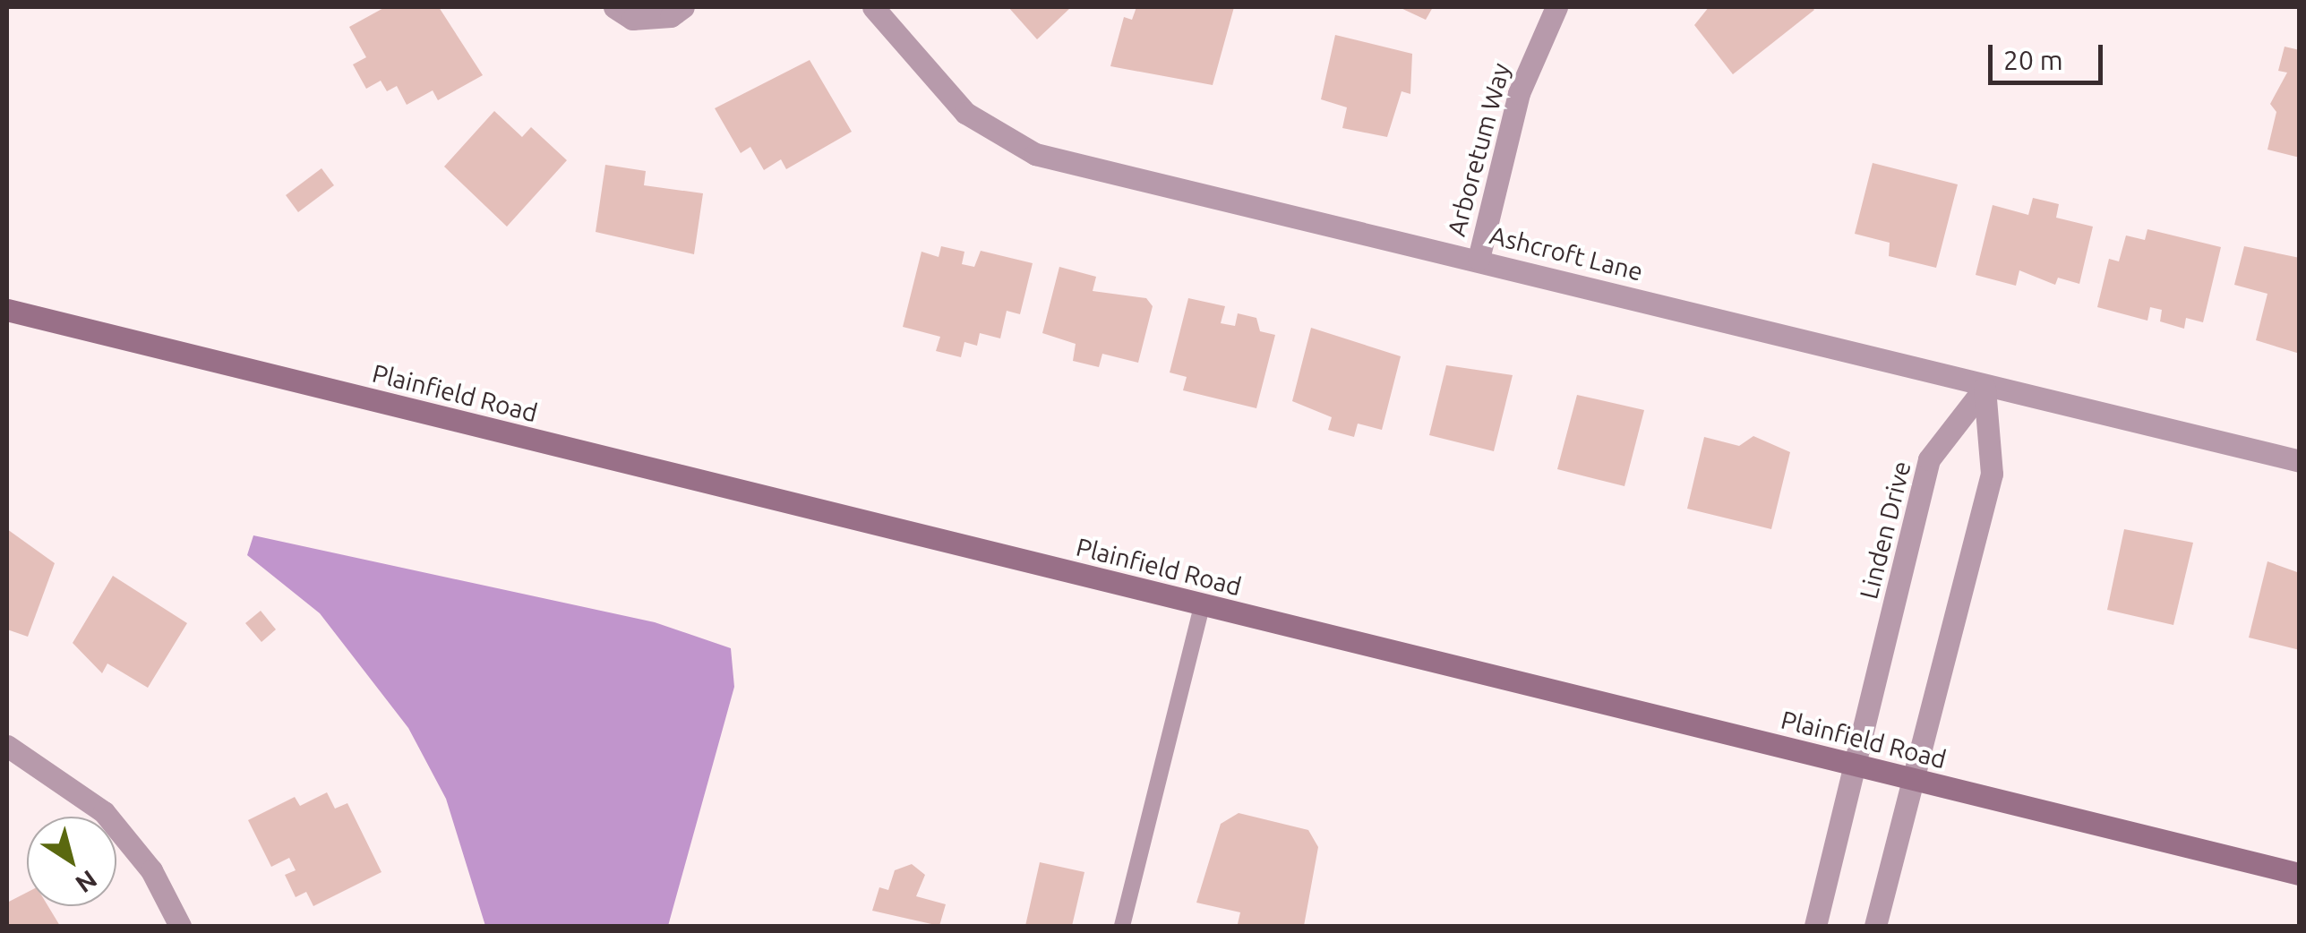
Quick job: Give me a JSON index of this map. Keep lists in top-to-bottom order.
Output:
{
  "streets": {
    "main road": ["Plainfield Road"],
    "street": ["Arboretum Way", "Ashcroft Lane", "Linden Drive"]
  },
  "crossings": [
    ["Arboretum Way", "Ashcroft Lane"],
    ["Ashcroft Lane", "Linden Drive"],
    ["Plainfield Road", "Linden Drive"]
  ],
  "scale_bar": "20 m",
  "north": "bottom right"
}
